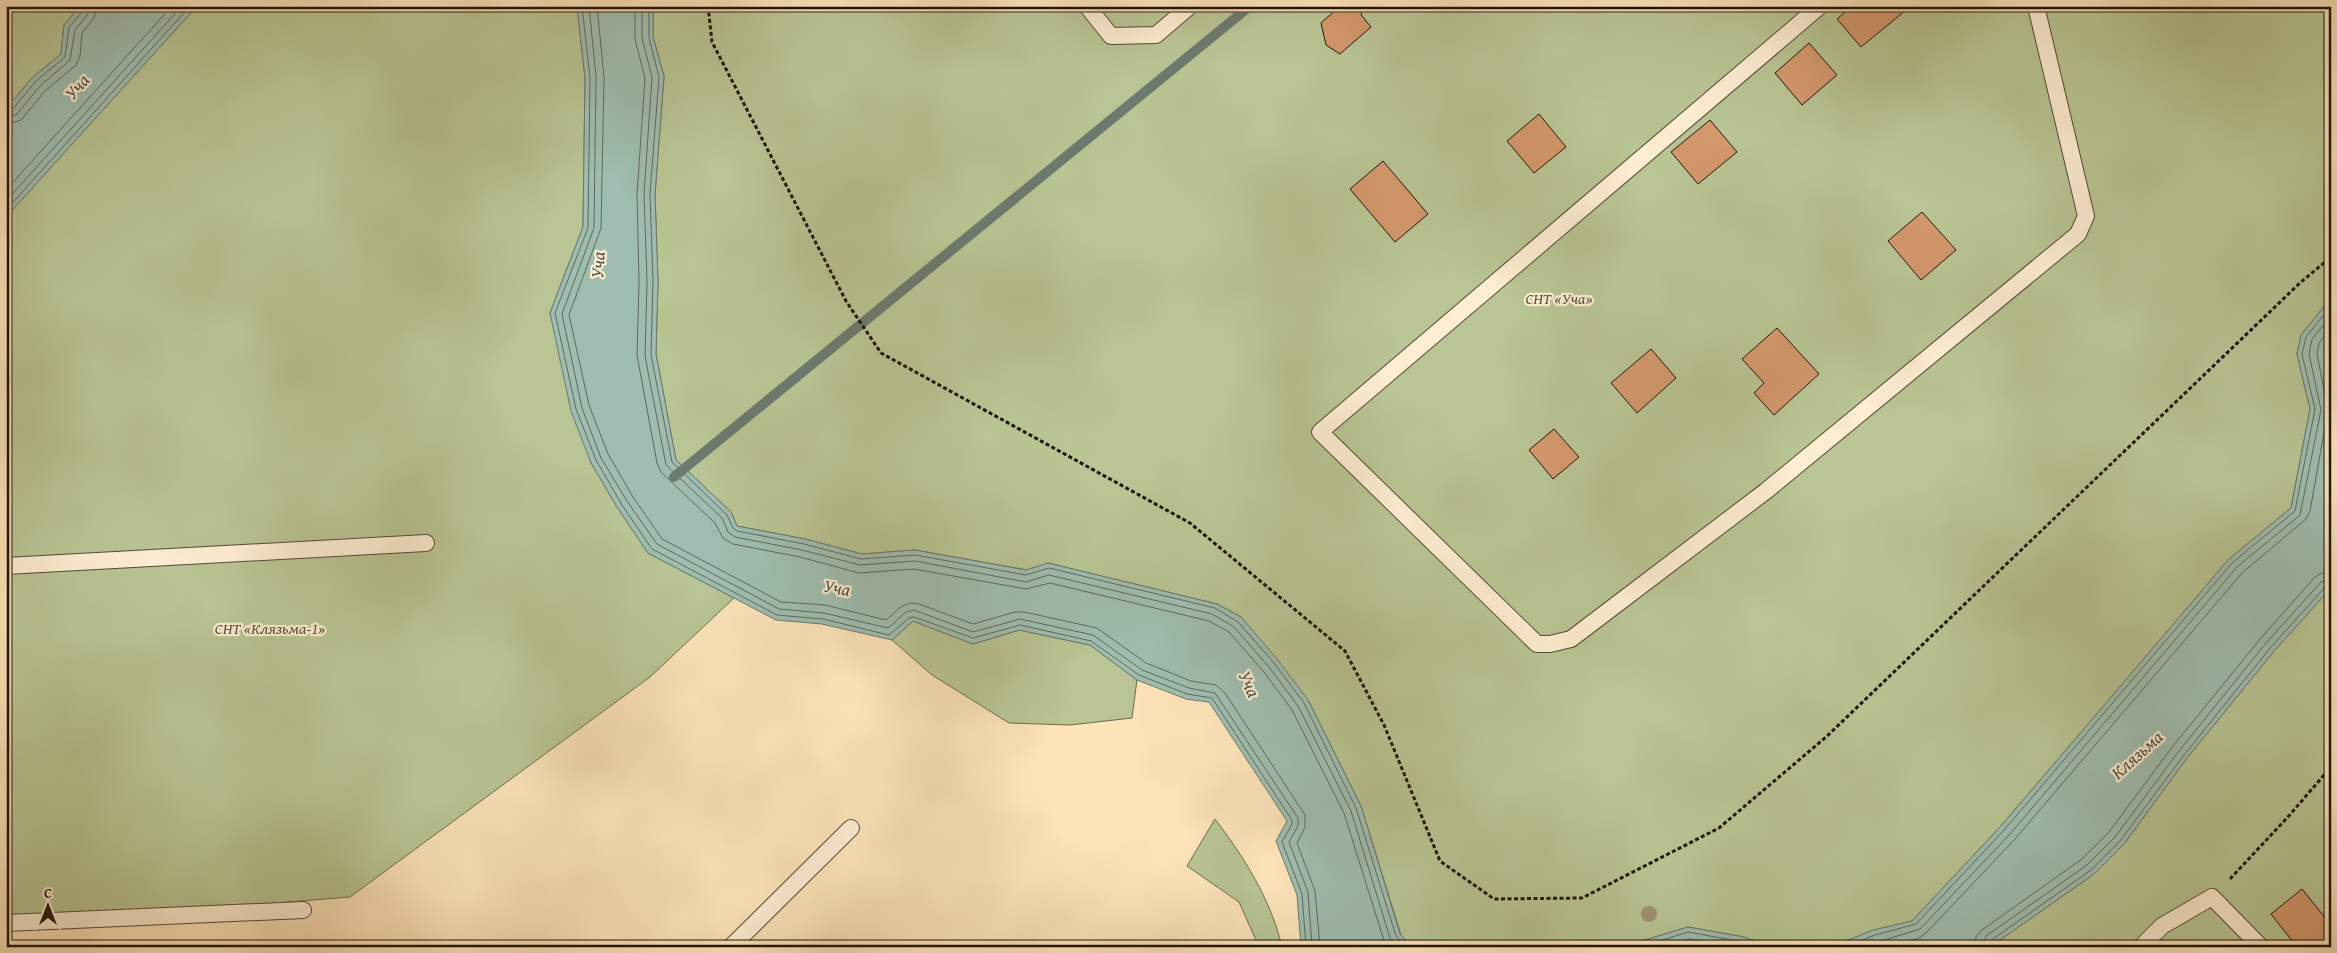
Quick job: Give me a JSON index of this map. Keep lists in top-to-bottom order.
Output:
{
  "water": ["Уча", "Клязьма"],
  "parks": ["СНТ «Уча»", "СНТ «Клязьма-1»"],
  "north": "top"
}
